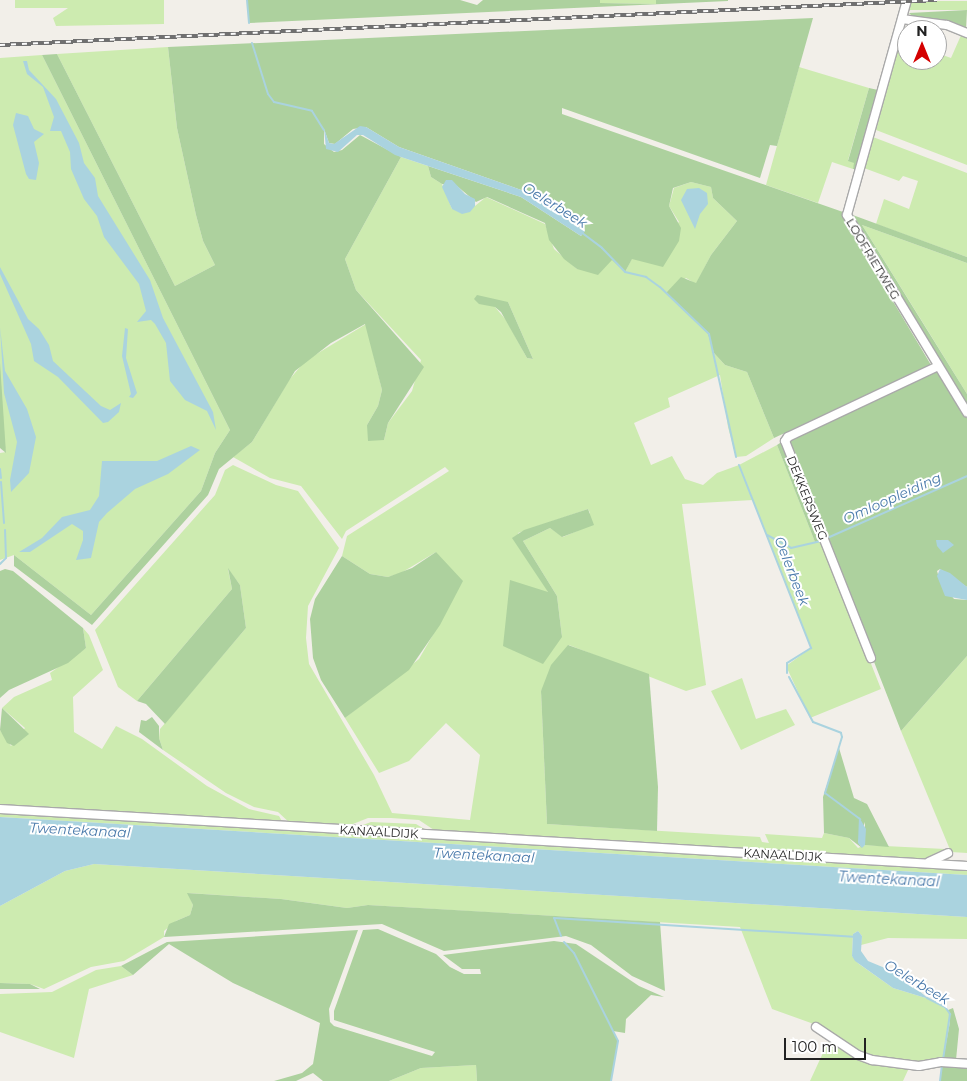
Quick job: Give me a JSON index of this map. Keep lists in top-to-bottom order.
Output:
{
  "streets": {
    "street": ["LOOFRIETWEG", "DEKKERSWEG", "KANAALDIJK"]
  },
  "crossings": [
    ["LOOFRIETWEG", "DEKKERSWEG"]
  ],
  "water": ["Oelerbeek", "Omloopleiding", "Twentekanaal"],
  "scale_bar": "100 m",
  "north": "top"
}
